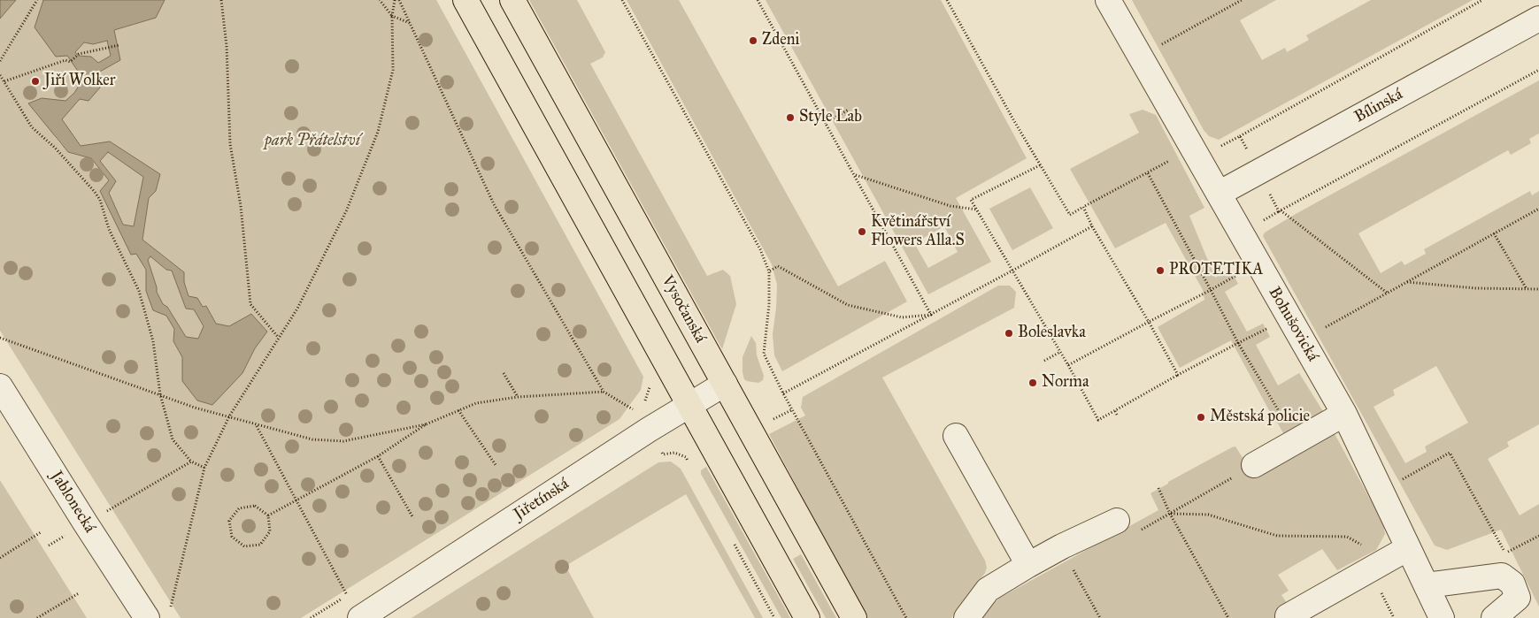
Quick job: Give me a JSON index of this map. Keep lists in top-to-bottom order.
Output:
{
  "streets": {
    "main road": ["Vysočanská"],
    "street": [
      "Bílinská",
      "Bohušovická",
      "Jiřetínská",
      "Jablonecká"
    ]
  },
  "crossings": [
    ["Bílinská", "Bohušovická"],
    ["Vysočanská", "Jiřetínská"]
  ],
  "parks": ["park Přátelství"],
  "places": [
    "Zdeni",
    "Jiří Wolker",
    "Style Lab",
    "Květinářství Flowers Alla.S",
    "PROTETIKA",
    "Boleslavka",
    "Norma",
    "Městská policie"
  ]
}
